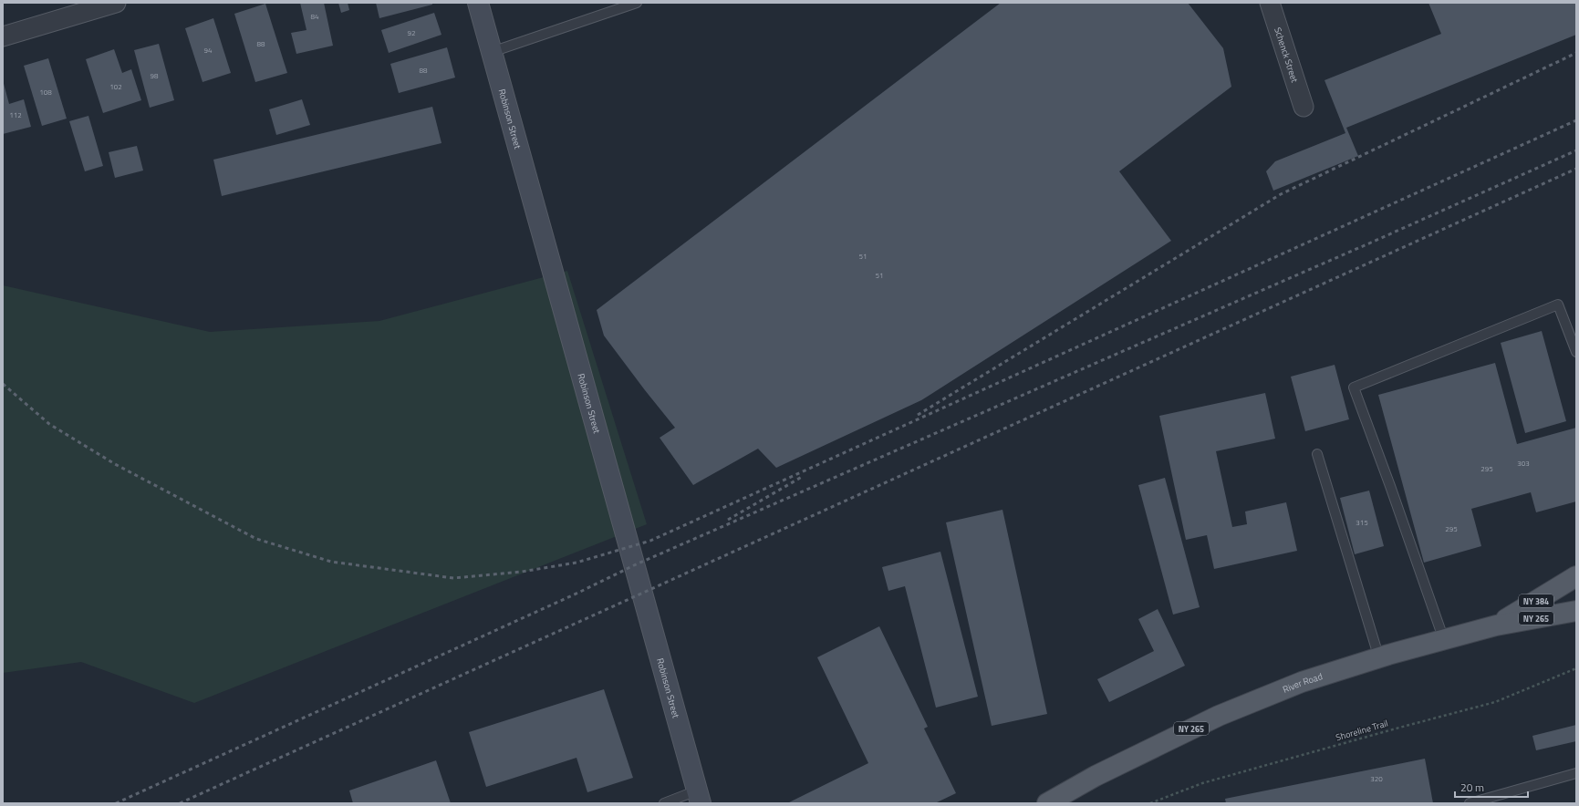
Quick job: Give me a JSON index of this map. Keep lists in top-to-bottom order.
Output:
{
  "streets": {
    "main road": ["NY 384", "NY 265", "River Road"],
    "street": ["Schenck Street", "Robinson Street"],
    "path": ["Shoreline Trail"]
  },
  "crossings": [
    ["NY 384", "River Road"]
  ],
  "house_numbers": [
    "84",
    "92",
    "88",
    "94",
    "88",
    "98",
    "102",
    "108",
    "112",
    "51",
    "51",
    "303",
    "295",
    "315",
    "295",
    "320"
  ],
  "scale_bar": "20 m"
}
